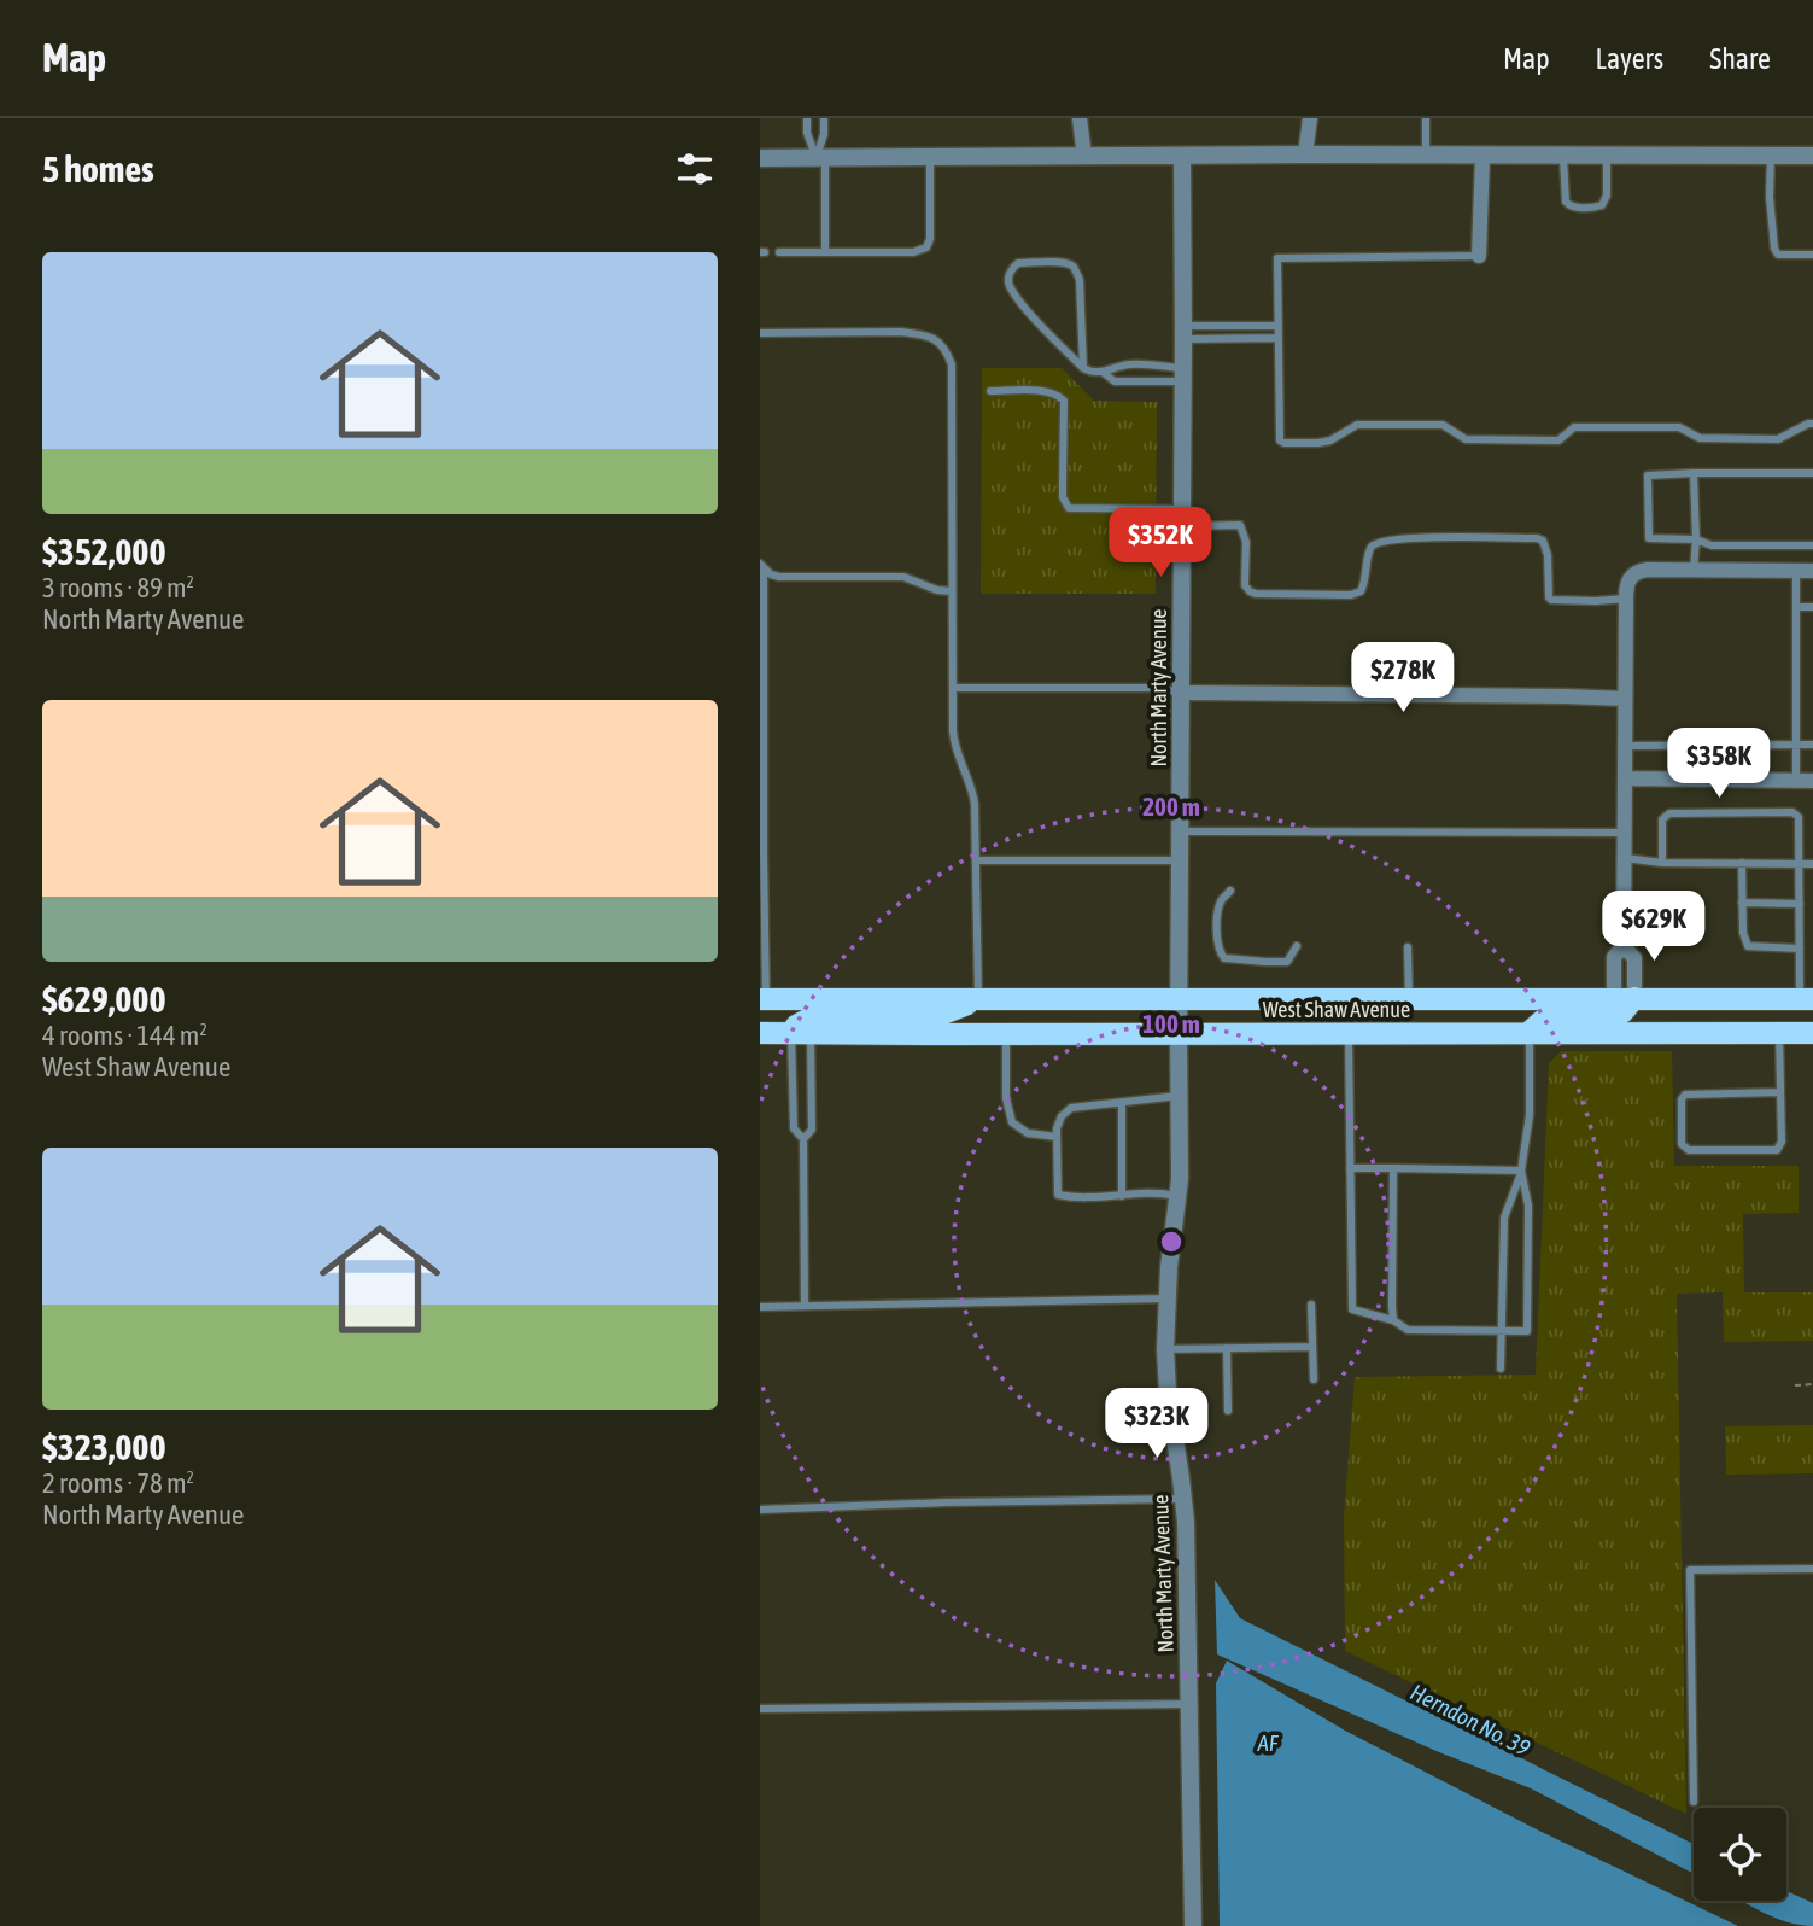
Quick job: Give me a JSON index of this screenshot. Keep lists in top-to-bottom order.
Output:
{
  "streets": {
    "main road": ["West Shaw Avenue"],
    "street": ["North Marty Avenue"]
  },
  "crossings": [
    ["North Marty Avenue", "West Shaw Avenue"]
  ],
  "water": ["Herndon No. 39", "AF"],
  "page": {
    "header": "Map",
    "nav": ["Map", "Layers", "Share"],
    "heading": "5 homes",
    "list": [
      {
        "name": "$352,000",
        "note": "3 rooms · 89 m² · North Marty Avenue"
      },
      {
        "name": "$629,000",
        "note": "4 rooms · 144 m² · West Shaw Avenue"
      },
      {
        "name": "$323,000",
        "note": "2 rooms · 78 m² · North Marty Avenue"
      }
    ],
    "price": [
      "$352K",
      "$278K",
      "$358K",
      "$629K",
      "$323K"
    ]
  },
  "rings": ["200 m", "100 m"]
}
